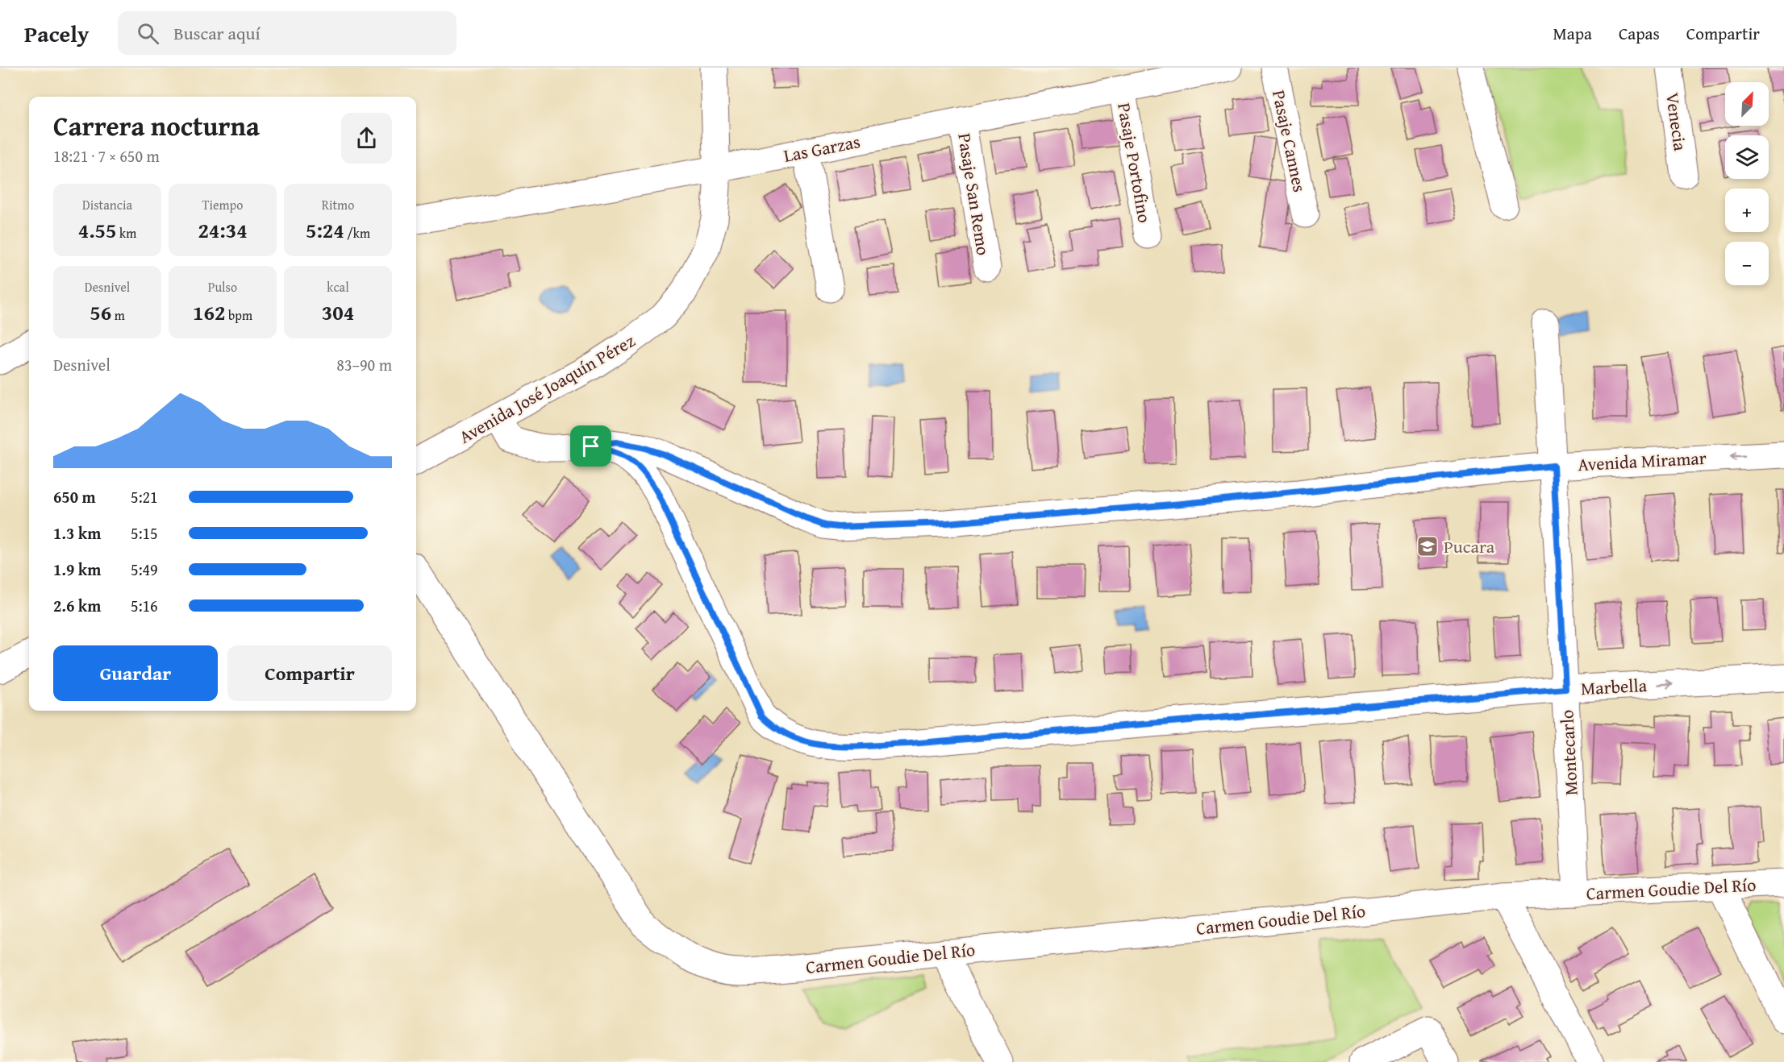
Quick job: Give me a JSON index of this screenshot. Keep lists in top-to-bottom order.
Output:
{
  "streets": {
    "street": [
      "Venecia",
      "Pasaje Cannes",
      "Las Garzas",
      "Pasaje Portofino",
      "Pasaje San Remo",
      "Avenida José Joaquín Pérez",
      "Avenida Miramar",
      "Marbella",
      "Montecarlo",
      "Carmen Goudie Del Río"
    ]
  },
  "crossings": [
    ["Las Garzas", "Pasaje Portofino"],
    ["Las Garzas", "Pasaje San Remo"],
    ["Las Garzas", "Avenida José Joaquín Pérez"],
    ["Avenida José Joaquín Pérez", "Marbella"],
    ["Avenida Miramar", "Marbella"],
    ["Avenida Miramar", "Montecarlo"],
    ["Marbella", "Montecarlo"],
    ["Montecarlo", "Carmen Goudie Del Río"]
  ],
  "places": {
    "school or university": ["Pucara"]
  },
  "north": "top right",
  "page": {
    "header": "Pacely",
    "search": "Buscar aquí",
    "nav": ["Mapa", "Capas", "Compartir"],
    "map_buttons": ["+", "−"],
    "heading": ["Carrera nocturna", "18:21 · 7 × 650 m"],
    "stats": [
      ["Distancia", "4.55 km"],
      ["Tiempo", "24:34"],
      ["Ritmo", "5:24 /km"],
      ["Desnivel", "56 m"],
      ["Pulso", "162 bpm"],
      ["kcal", "304"]
    ],
    "chart": ["Desnivel", "83–90 m"],
    "list": [
      {
        "name": "650 m",
        "note": "5:21"
      },
      {
        "name": "1.3 km",
        "note": "5:15"
      },
      {
        "name": "1.9 km",
        "note": "5:49"
      },
      {
        "name": "2.6 km",
        "note": "5:16"
      }
    ],
    "buttons": ["Guardar", "Compartir"]
  }
}
